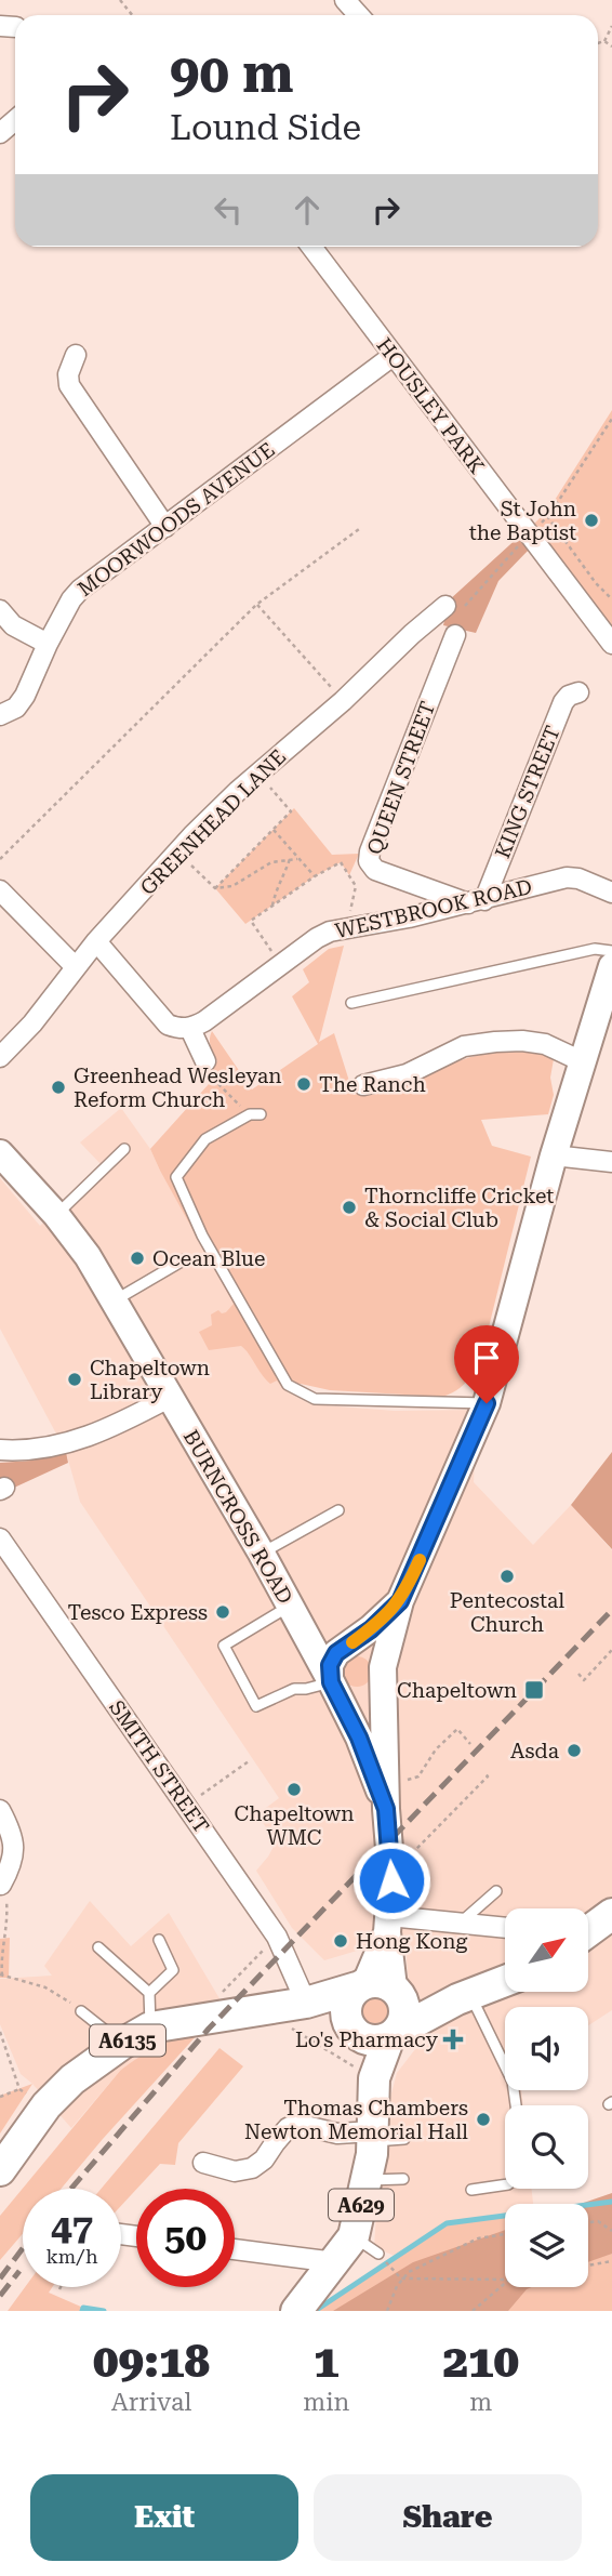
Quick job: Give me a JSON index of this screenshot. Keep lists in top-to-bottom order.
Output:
{
  "streets": {
    "main road": ["BURNCROSS ROAD", "A6135", "A629"],
    "street": [
      "HOUSLEY PARK",
      "MOORWOODS AVENUE",
      "QUEEN STREET",
      "KING STREET",
      "GREENHEAD LANE",
      "WESTBROOK ROAD",
      "SMITH STREET"
    ]
  },
  "crossings": [
    ["HOUSLEY PARK", "MOORWOODS AVENUE"],
    ["QUEEN STREET", "KING STREET"],
    ["QUEEN STREET", "WESTBROOK ROAD"],
    ["KING STREET", "WESTBROOK ROAD"],
    ["SMITH STREET", "A6135"],
    ["A6135", "A629"]
  ],
  "places": {
    "other": [
      "St John the Baptist",
      "The Ranch",
      "Greenhead Wesleyan Reform Church",
      "Thorncliffe Cricket & Social Club",
      "Ocean Blue",
      "Chapeltown Library",
      "Pentecostal Church",
      "Tesco Express",
      "Asda",
      "Chapeltown WMC",
      "Hong Kong",
      "Thomas Chambers Newton Memorial Hall"
    ],
    "transit": ["Chapeltown"],
    "health": ["Lo's Pharmacy"]
  },
  "north": "top right",
  "page": {
    "turn": ["90 m", "Lound Side"],
    "speed": "47 km/h",
    "limit": "50",
    "eta": [
      "09:18",
      "Arrival",
      "1",
      "min",
      "210",
      "m"
    ],
    "buttons": ["Exit", "Share"]
  }
}
